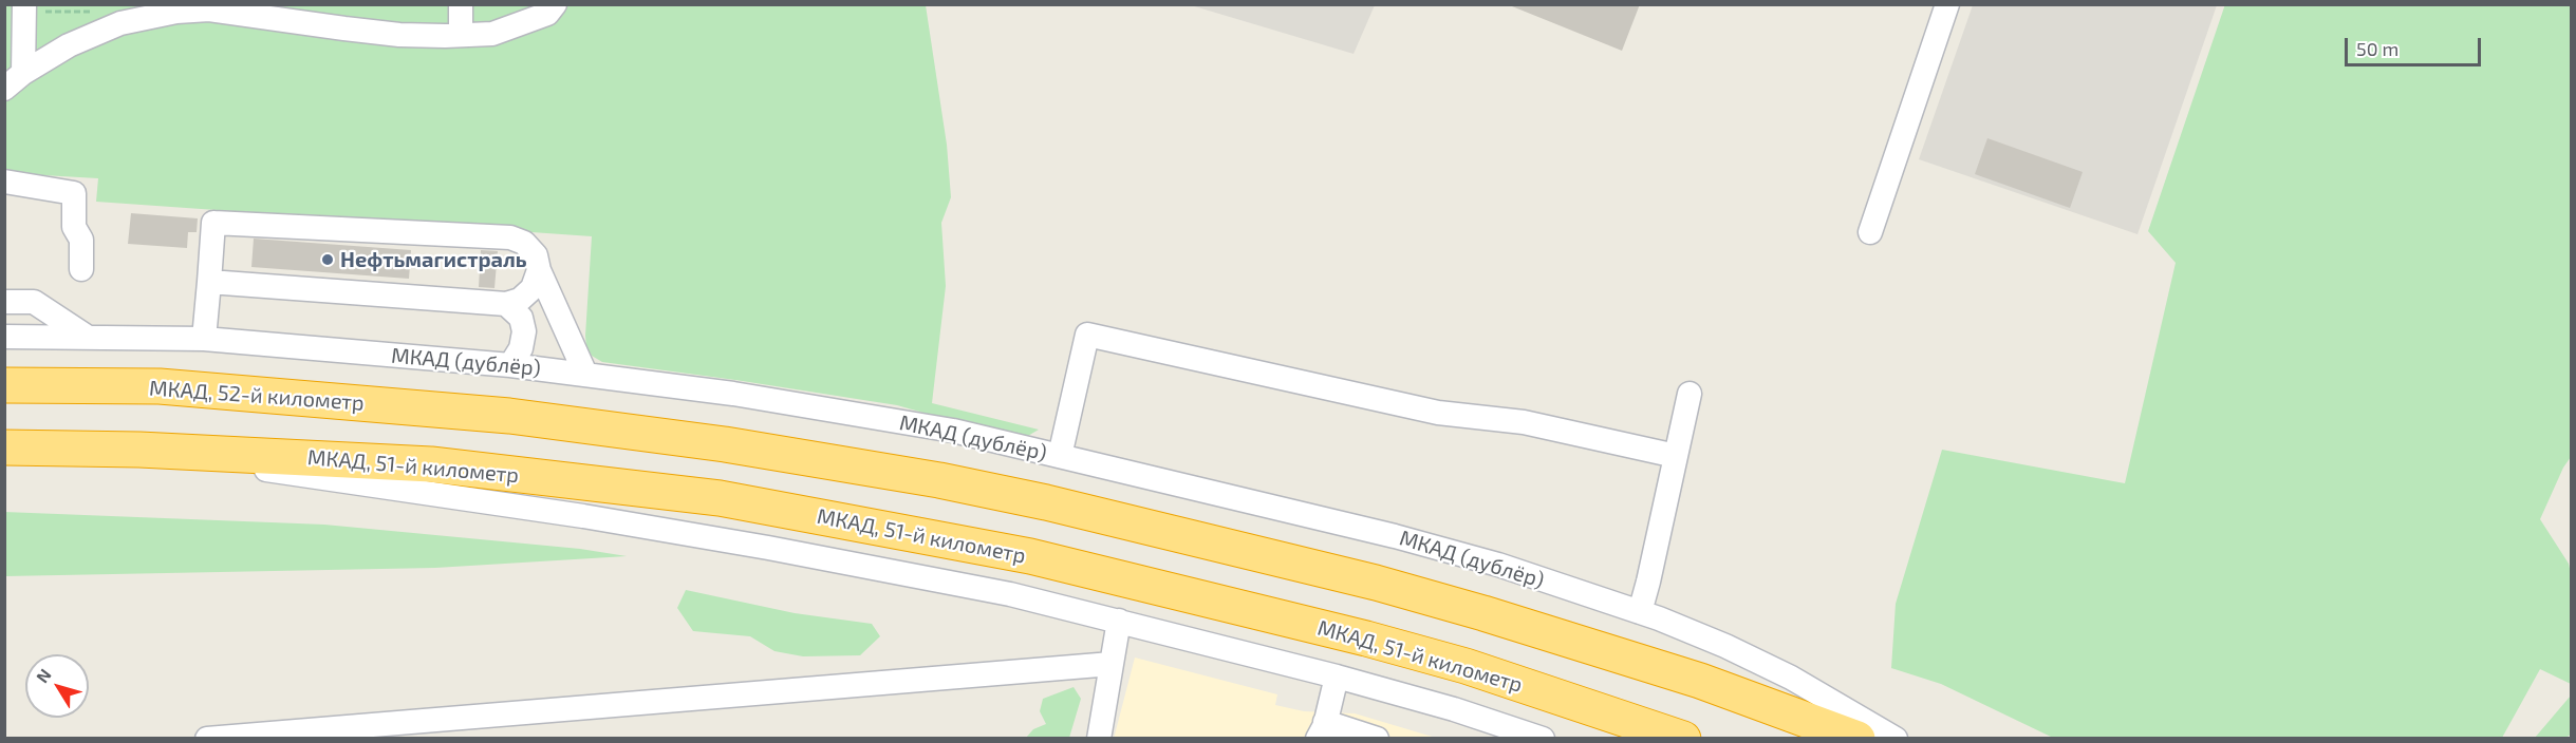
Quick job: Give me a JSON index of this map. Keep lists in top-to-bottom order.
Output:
{
  "streets": {
    "highway": ["МКАД, 52-й километр", "МКАД, 51-й километр"],
    "street": ["МКАД (дублёр)"]
  },
  "places": ["Нефтьмагистраль"],
  "scale_bar": "50 m",
  "north": "top left"
}
